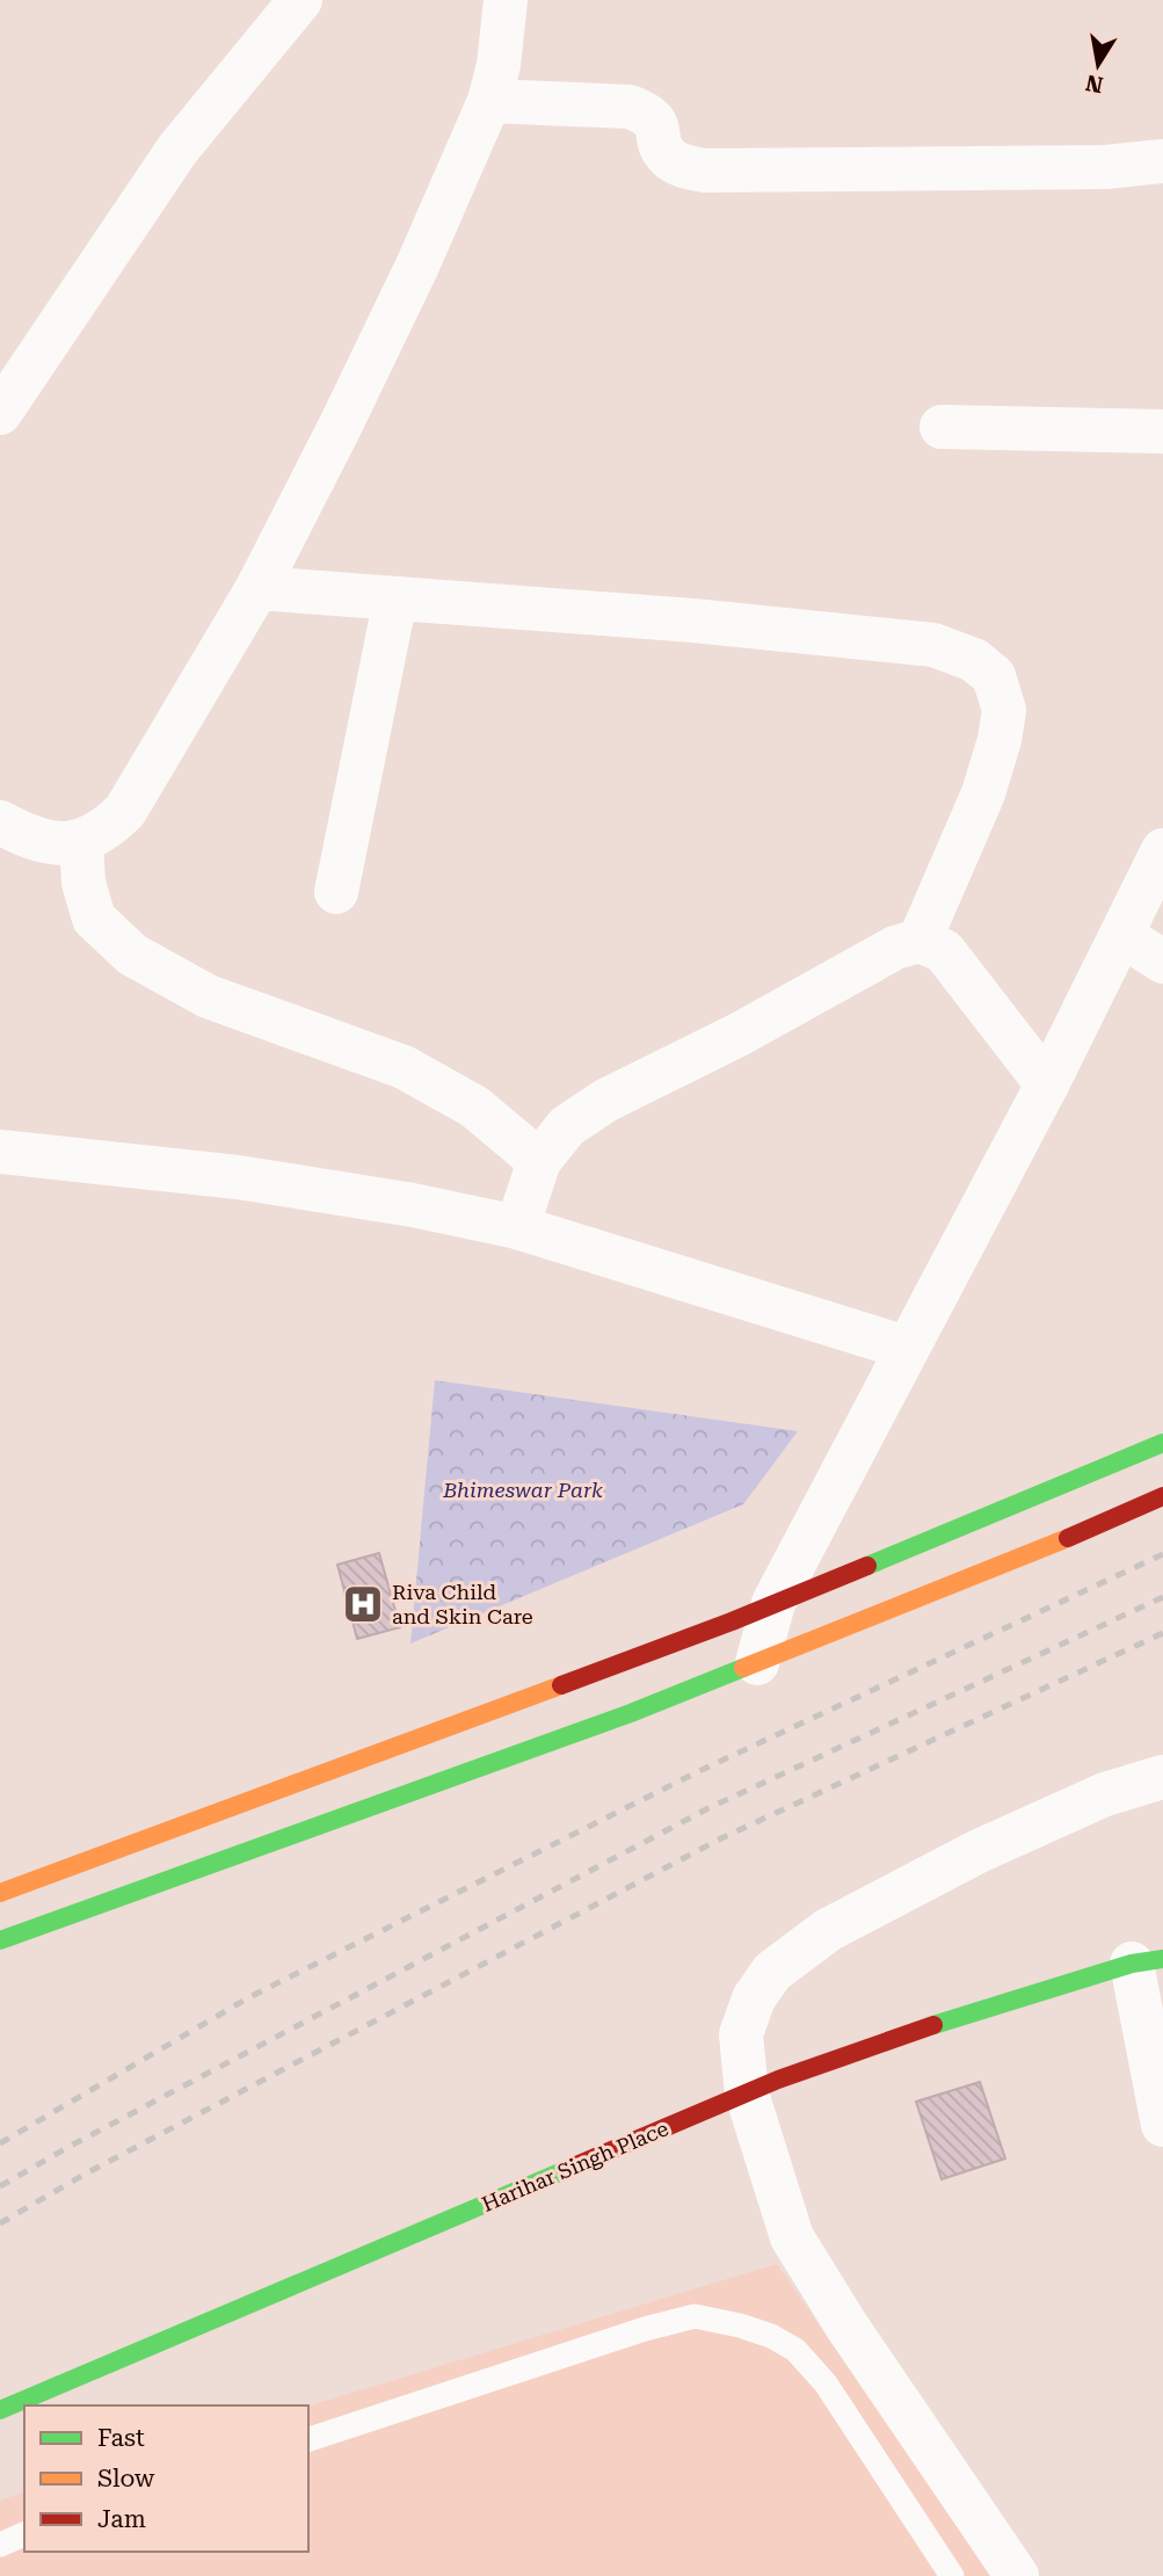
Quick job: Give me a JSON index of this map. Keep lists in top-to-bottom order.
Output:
{
  "streets": {
    "street": ["Harihar Singh Place"]
  },
  "parks": ["Bhimeswar Park"],
  "places": {
    "hospital": ["Riva Child and Skin Care"]
  },
  "legend": ["Fast", "Slow", "Jam"],
  "north": "bottom"
}
